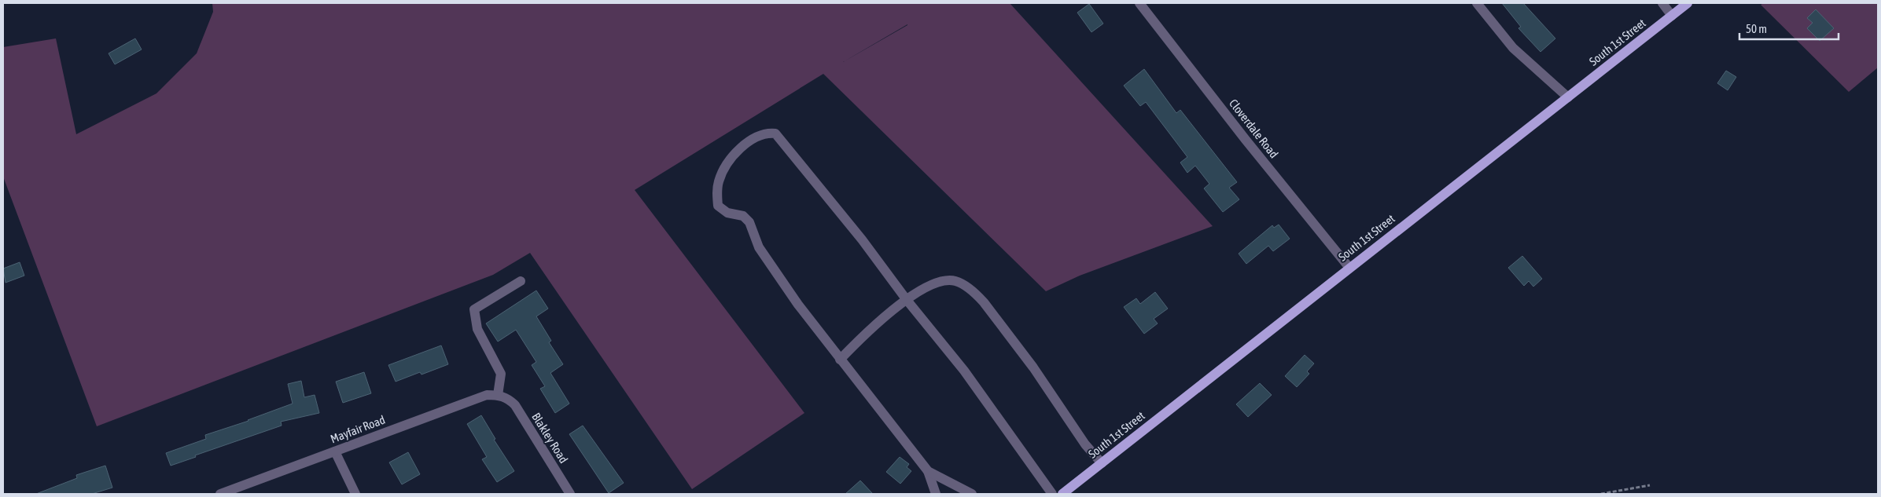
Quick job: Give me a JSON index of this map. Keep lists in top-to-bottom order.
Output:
{
  "streets": {
    "main road": ["South 1st Street"],
    "street": ["Cloverdale Road", "Mayfair Road", "Blakley Road"]
  },
  "crossings": [
    ["South 1st Street", "Cloverdale Road"],
    ["Mayfair Road", "Blakley Road"]
  ],
  "scale_bar": "50 m"
}
